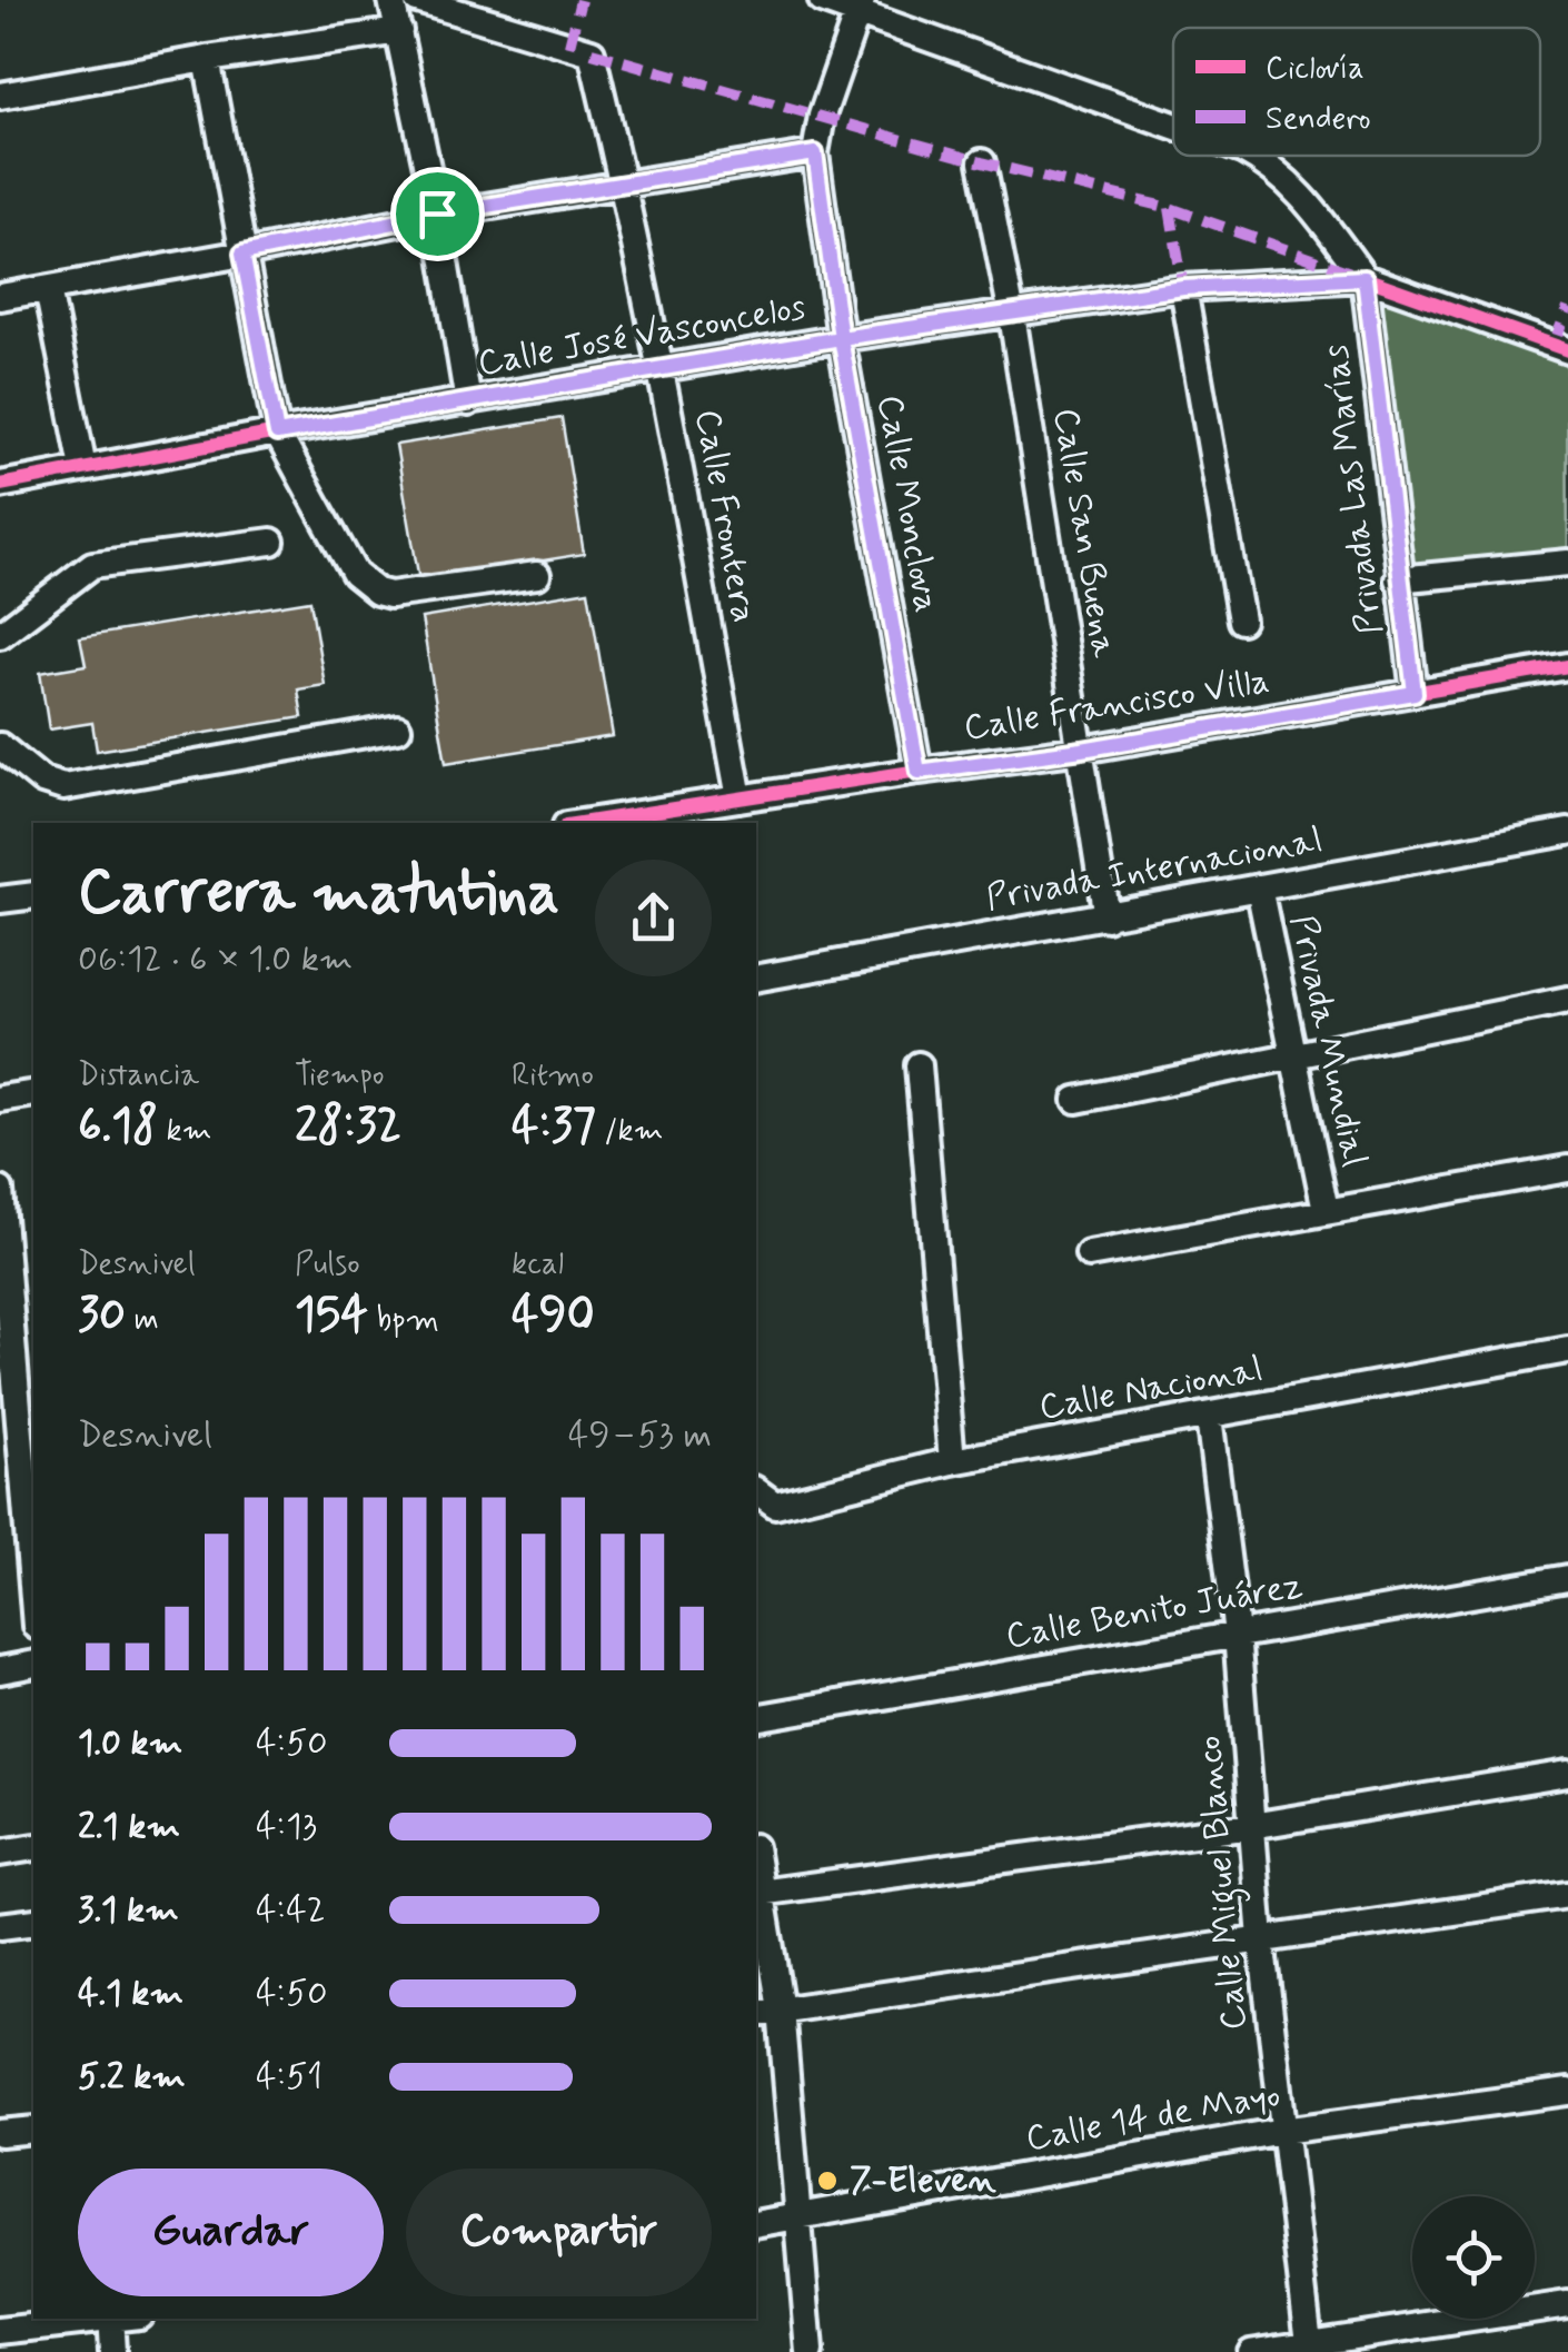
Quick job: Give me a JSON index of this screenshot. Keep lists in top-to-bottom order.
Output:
{
  "streets": {
    "street": [
      "Calle José Vasconcelos",
      "Privada Las Marías",
      "Calle Monclova",
      "Calle Frontera",
      "Calle San Buena",
      "Calle Francisco Villa",
      "Privada Internacional",
      "Privada Mundial",
      "Calle Nacional",
      "Calle Benito Juárez",
      "Calle Miguel Blanco",
      "Calle 14 de Mayo"
    ]
  },
  "crossings": [
    ["Calle José Vasconcelos", "Privada Las Marías"],
    ["Calle José Vasconcelos", "Calle Monclova"],
    ["Calle José Vasconcelos", "Calle Frontera"],
    ["Calle José Vasconcelos", "Calle San Buena"],
    ["Privada Las Marías", "Calle Francisco Villa"],
    ["Calle Monclova", "Calle Francisco Villa"],
    ["Calle Frontera", "Calle Francisco Villa"],
    ["Calle San Buena", "Calle Francisco Villa"],
    ["Calle San Buena", "Privada Internacional"],
    ["Privada Internacional", "Privada Mundial"],
    ["Calle Nacional", "Calle Miguel Blanco"],
    ["Calle Benito Juárez", "Calle Miguel Blanco"],
    ["Calle Miguel Blanco", "Calle 14 de Mayo"]
  ],
  "places": ["7-Eleven"],
  "legend": ["Ciclovía", "Sendero"],
  "page": {
    "heading": ["Carrera matutina", "06:12 · 6 × 1.0 km"],
    "stats": [
      ["Distancia", "6.18 km"],
      ["Tiempo", "28:32"],
      ["Ritmo", "4:37 /km"],
      ["Desnivel", "30 m"],
      ["Pulso", "154 bpm"],
      ["kcal", "490"]
    ],
    "chart": ["Desnivel", "49–53 m"],
    "list": [
      {
        "name": "1.0 km",
        "note": "4:50"
      },
      {
        "name": "2.1 km",
        "note": "4:13"
      },
      {
        "name": "3.1 km",
        "note": "4:42"
      },
      {
        "name": "4.1 km",
        "note": "4:50"
      },
      {
        "name": "5.2 km",
        "note": "4:51"
      }
    ],
    "buttons": ["Guardar", "Compartir"]
  }
}
